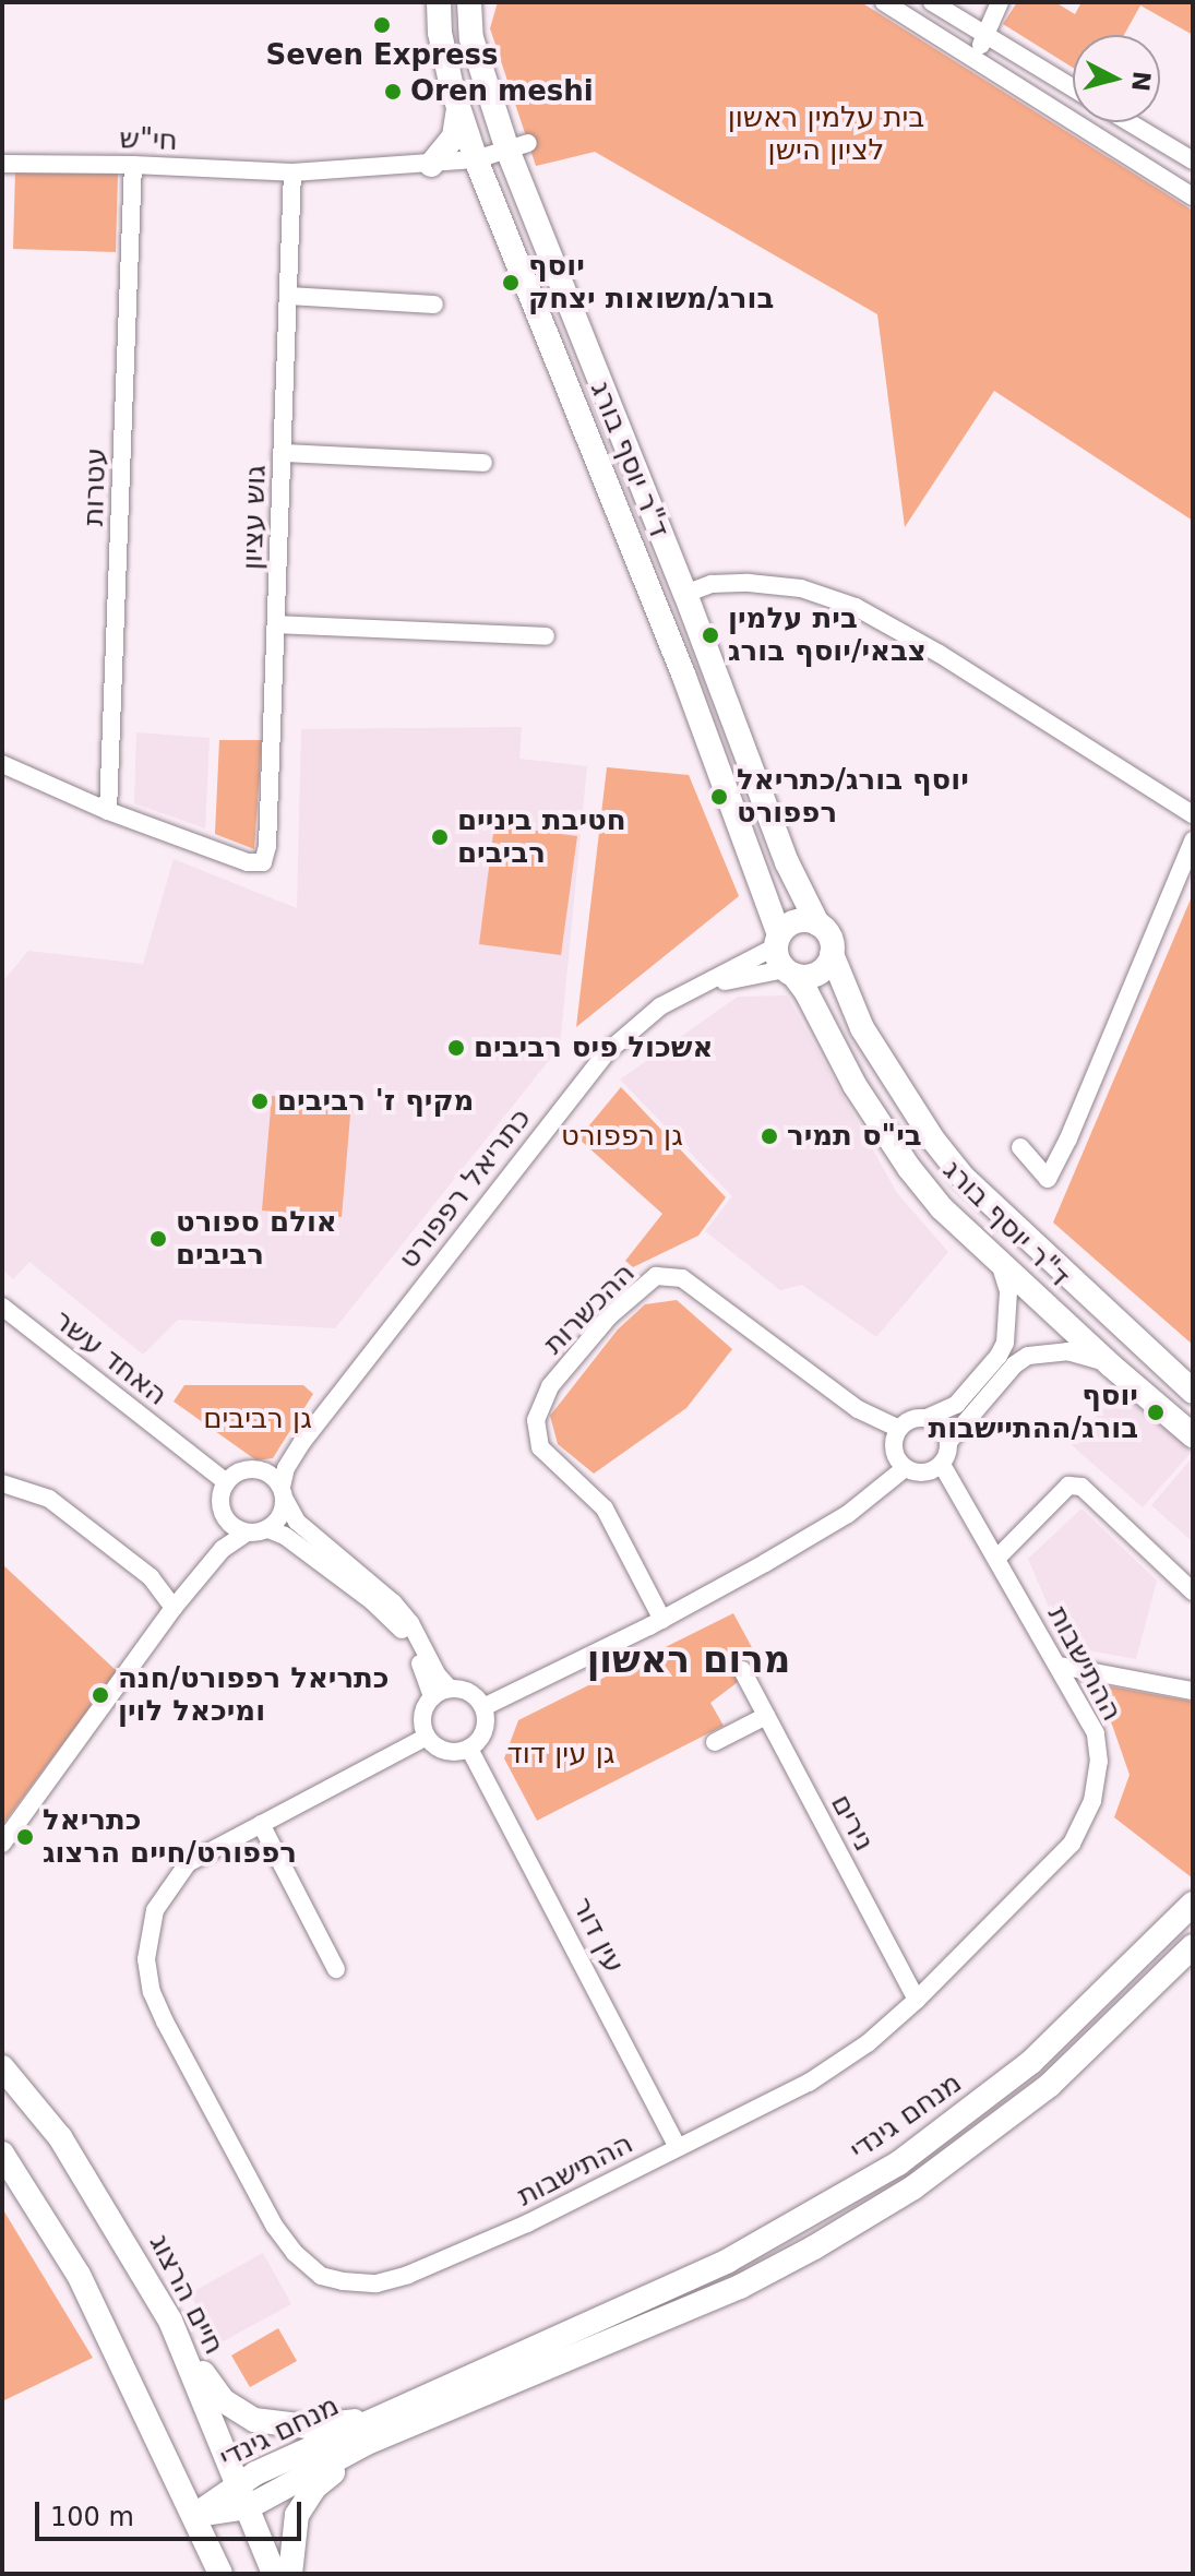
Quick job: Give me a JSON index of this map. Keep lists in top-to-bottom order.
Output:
{
  "streets": {
    "main road": ["ד\"ר יוסף בורג", "מנחם גינדי", "חיים הרצוג"],
    "street": [
      "חי\"ש",
      "עטרות",
      "גוש עציון",
      "כתריאל רפפורט",
      "ההכשרות",
      "האחד עשר",
      "ההתישבות",
      "נירים",
      "עין דור"
    ]
  },
  "crossings": [
    ["חי\"ש", "ד\"ר יוסף בורג"],
    ["חי\"ש", "עטרות"],
    ["חי\"ש", "גוש עציון"],
    ["ד\"ר יוסף בורג", "כתריאל רפפורט"],
    ["עטרות", "גוש עציון"],
    ["כתריאל רפפורט", "האחד עשר"],
    ["ההכשרות", "ההתישבות"],
    ["ההתישבות", "נירים"],
    ["ההתישבות", "עין דור"],
    ["מנחם גינדי", "חיים הרצוג"]
  ],
  "districts": ["מרום ראשון"],
  "parks": [
    "בית עלמין ראשון לציון הישן",
    "גן רפפורט",
    "גן רביבים",
    "גן עין דוד"
  ],
  "places": [
    "Seven Express",
    "Oren meshi",
    "יוסף בורג/משואות יצחק",
    "בית עלמין צבאי/יוסף בורג",
    "יוסף בורג/כתריאל רפפורט",
    "חטיבת ביניים רביבים",
    "אשכול פיס רביבים",
    "מקיף ז' רביבים",
    "בי\"ס תמיר",
    "אולם ספורט רביבים",
    "יוסף בורג/ההתיישבות",
    "כתריאל רפפורט/חנה ומיכאל לוין",
    "כתריאל רפפורט/חיים הרצוג"
  ],
  "scale_bar": "100 m",
  "north": "right"
}
